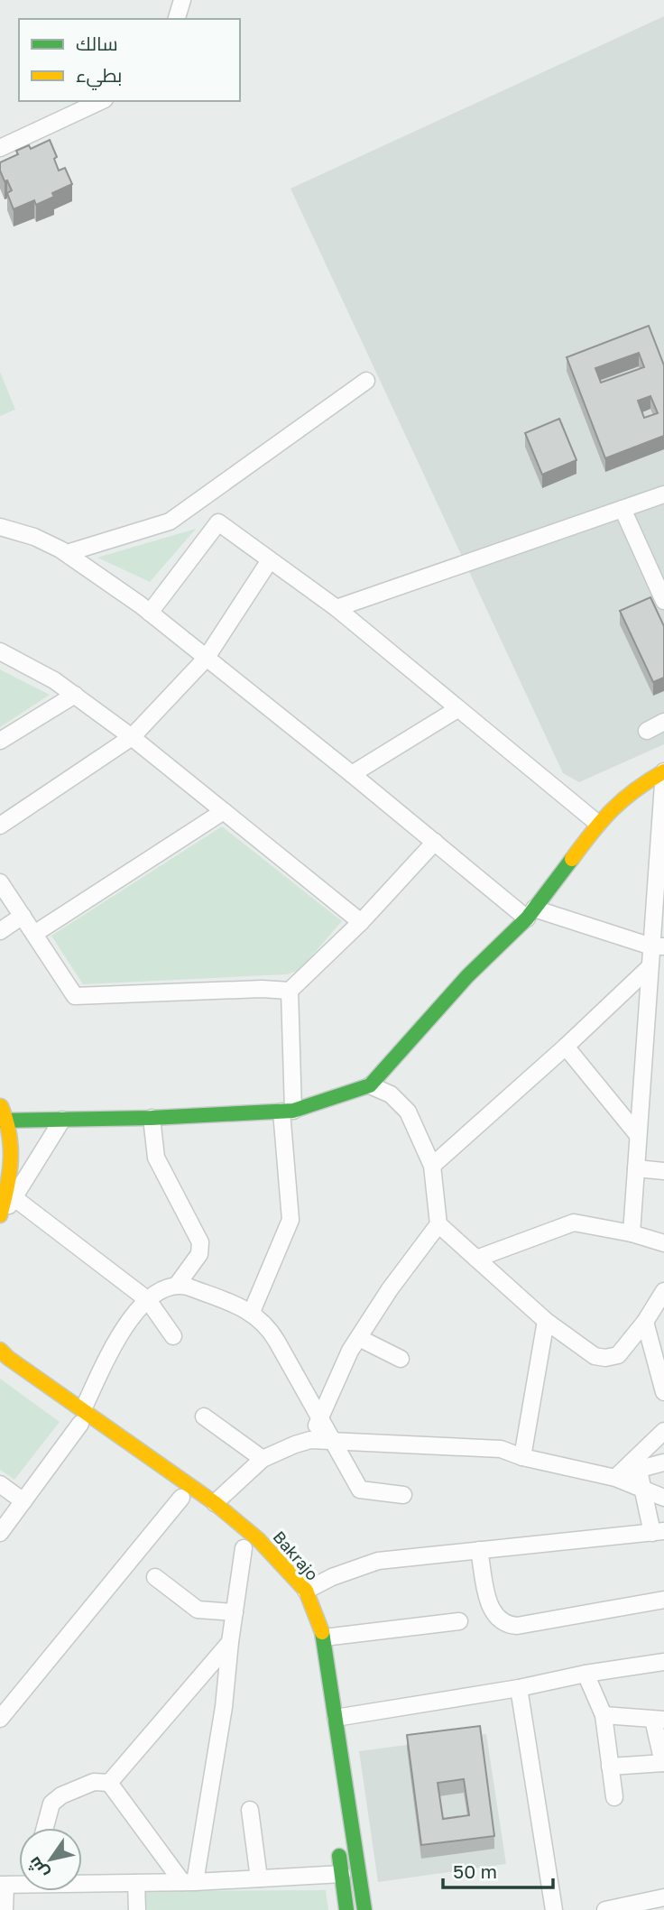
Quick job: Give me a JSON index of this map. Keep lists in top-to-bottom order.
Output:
{
  "streets": {
    "street": ["Bakrajo"]
  },
  "legend": ["سالك", "بطيء"],
  "scale_bar": "50 m",
  "north": "bottom left"
}
